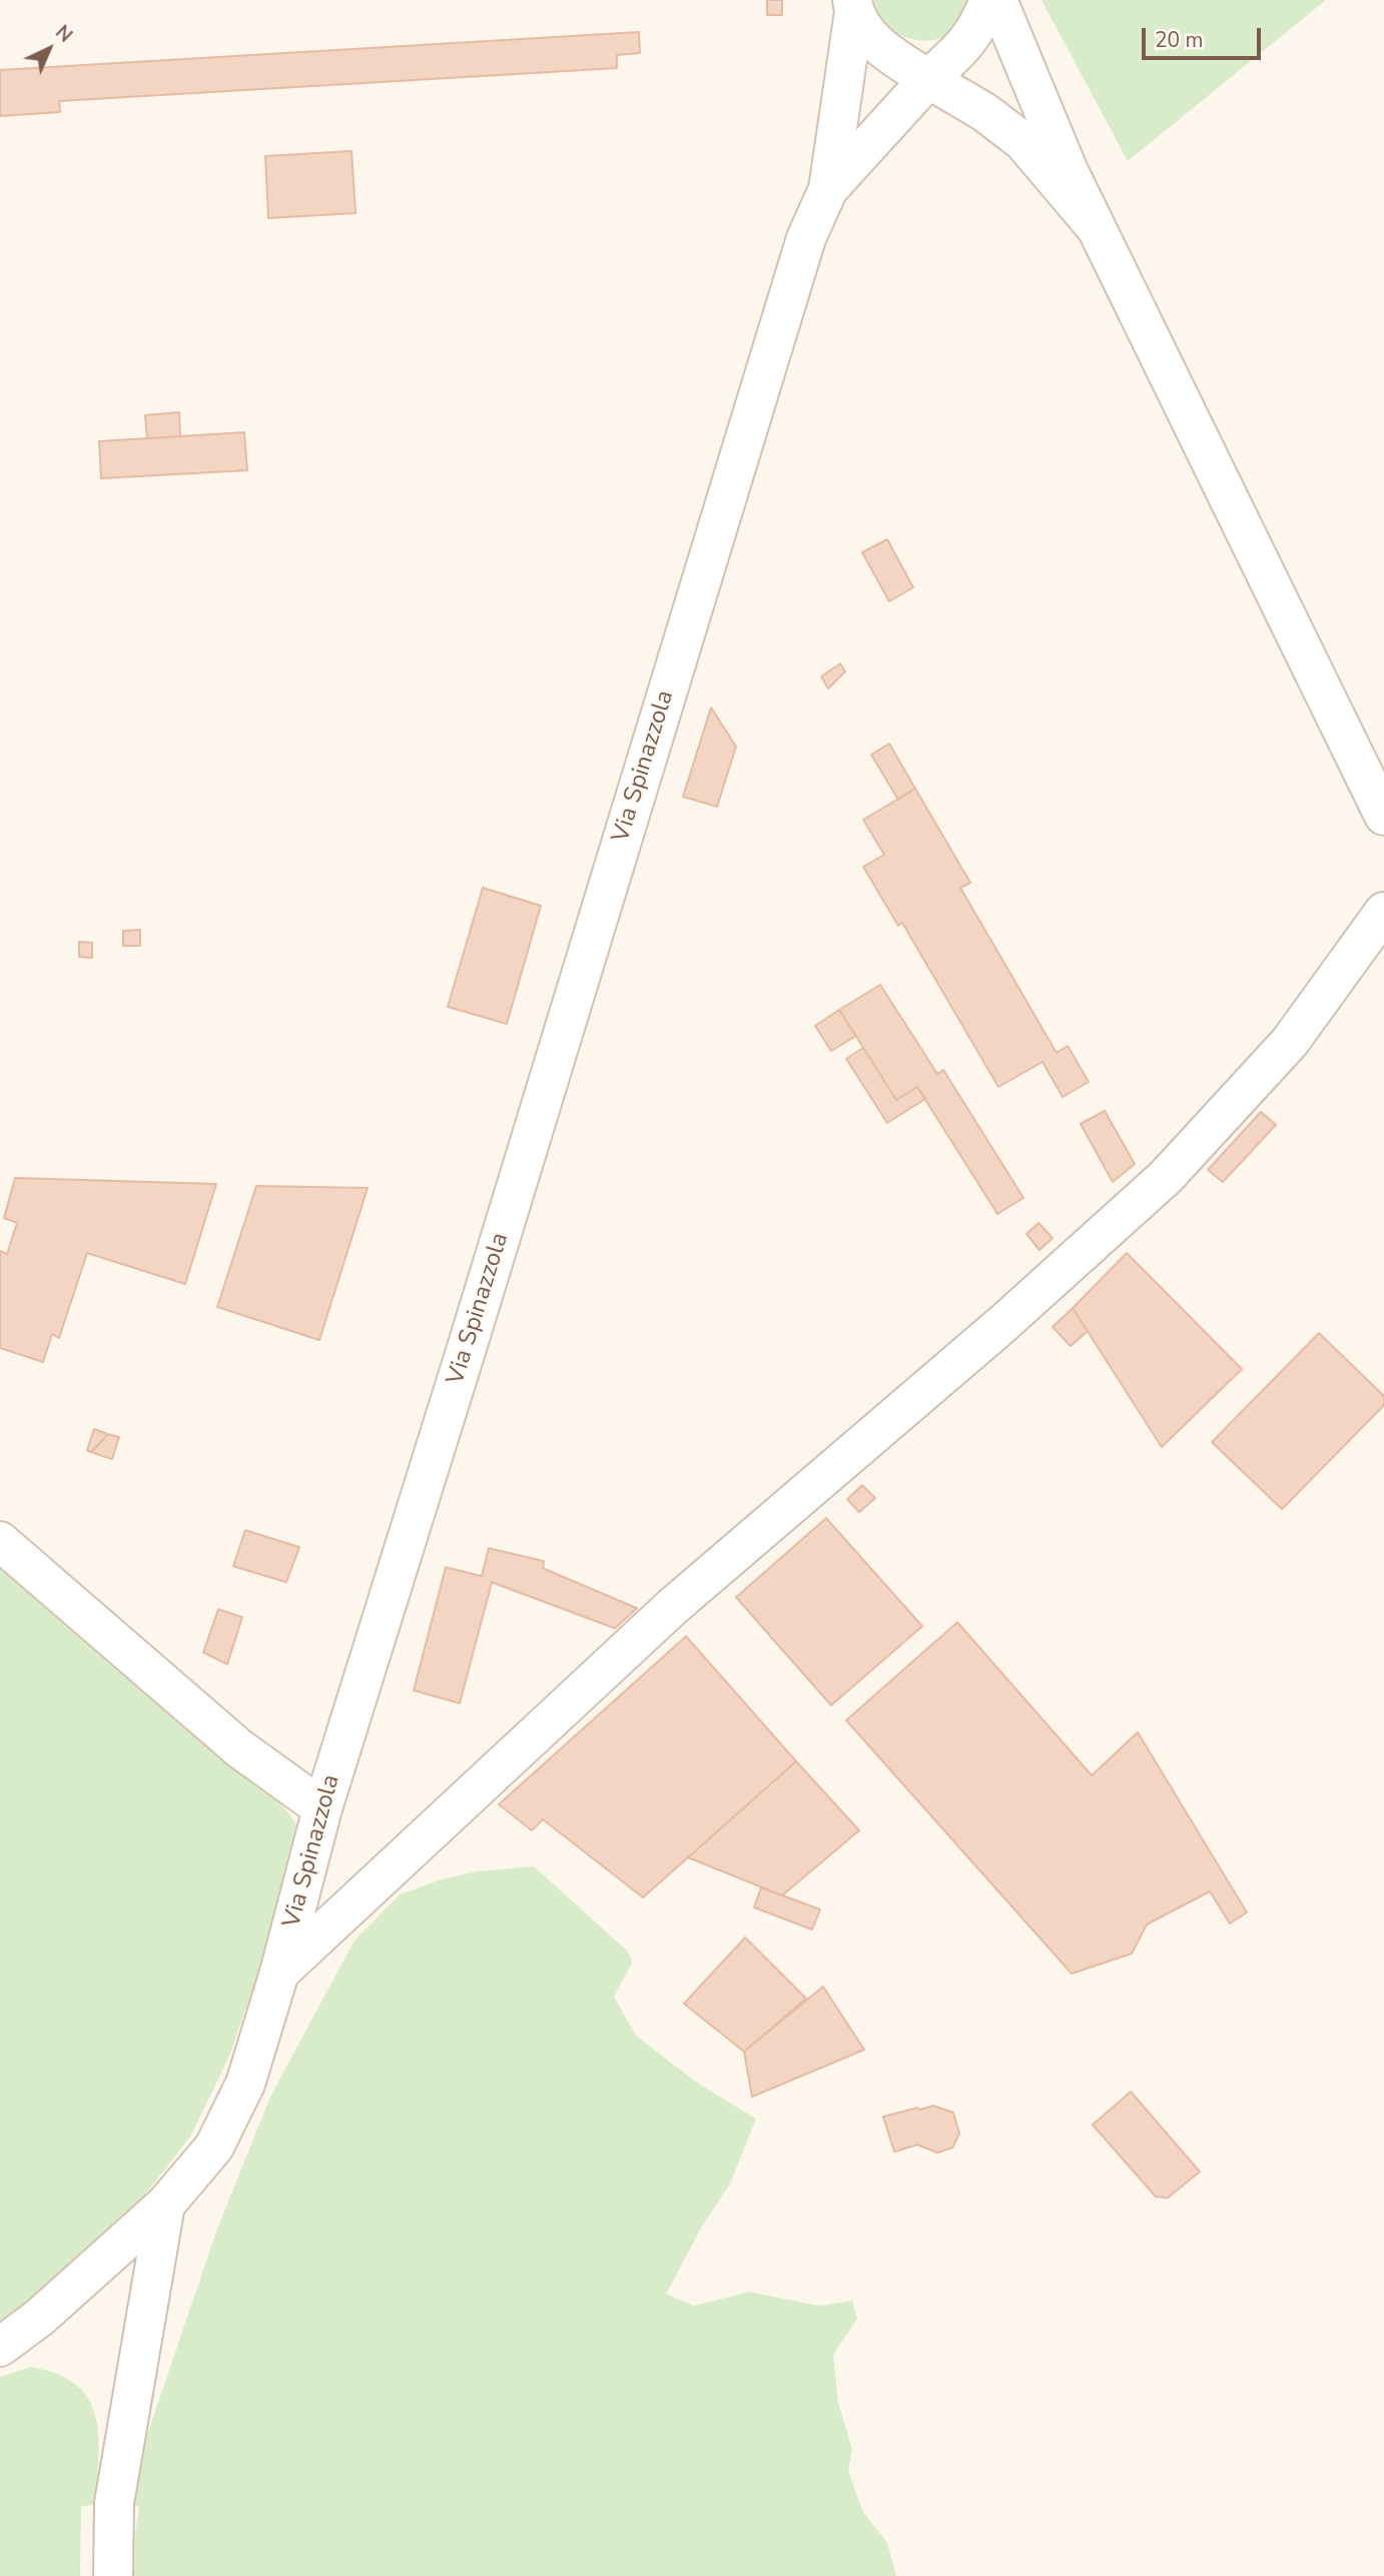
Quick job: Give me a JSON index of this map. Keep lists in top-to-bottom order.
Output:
{
  "streets": {
    "street": ["Via Spinazzola"]
  },
  "scale_bar": "20 m",
  "north": "top right"
}
